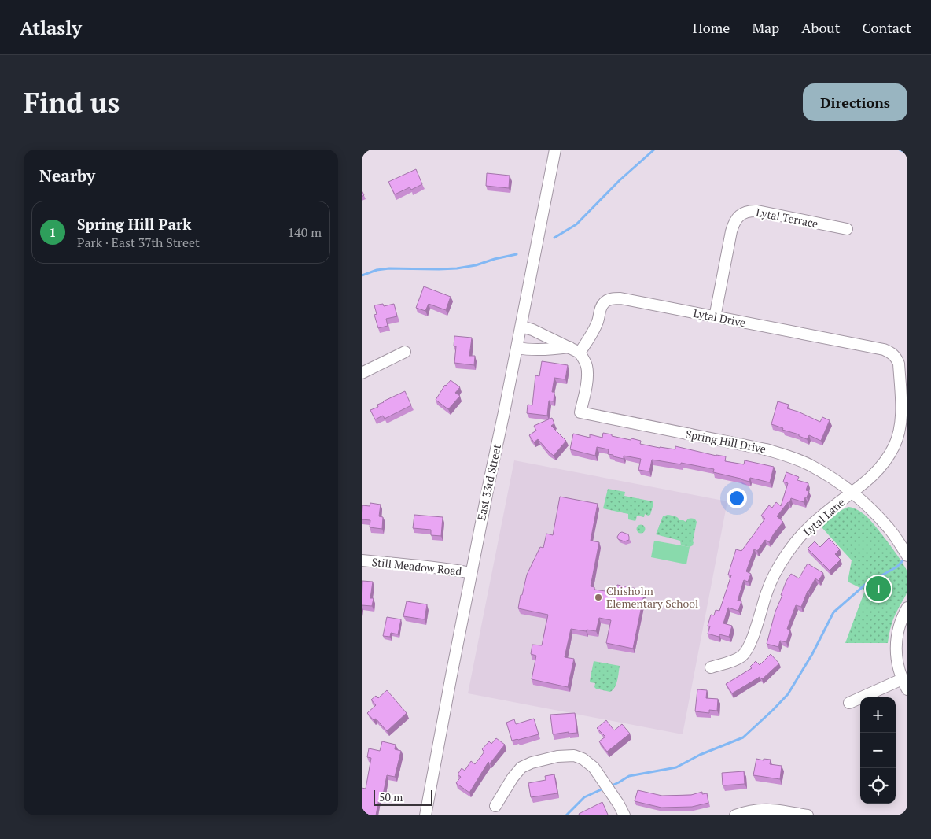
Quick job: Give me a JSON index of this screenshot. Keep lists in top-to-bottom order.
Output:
{
  "streets": {
    "street": [
      "Lytal Terrace",
      "Lytal Drive",
      "Spring Hill Drive",
      "East 33rd Street",
      "Lytal Lane",
      "Still Meadow Road"
    ]
  },
  "crossings": [
    ["Lytal Terrace", "Lytal Drive"],
    ["Lytal Drive", "Spring Hill Drive"],
    ["Lytal Drive", "Lytal Lane"],
    ["Spring Hill Drive", "Lytal Lane"],
    ["East 33rd Street", "Still Meadow Road"]
  ],
  "places": ["Chisholm Elementary School"],
  "scale_bar": "50 m",
  "page": {
    "header": "Atlasly",
    "nav": [
      "Home",
      "Map",
      "About",
      "Contact"
    ],
    "buttons": "Directions",
    "title": "Find us",
    "heading": "Nearby",
    "list": [
      {
        "mark": "1",
        "name": "Spring Hill Park",
        "note": "Park · East 37th Street",
        "value": "140 m"
      }
    ],
    "pins": "1",
    "map_buttons": ["+", "−"],
    "scale": "50 m"
  }
}
